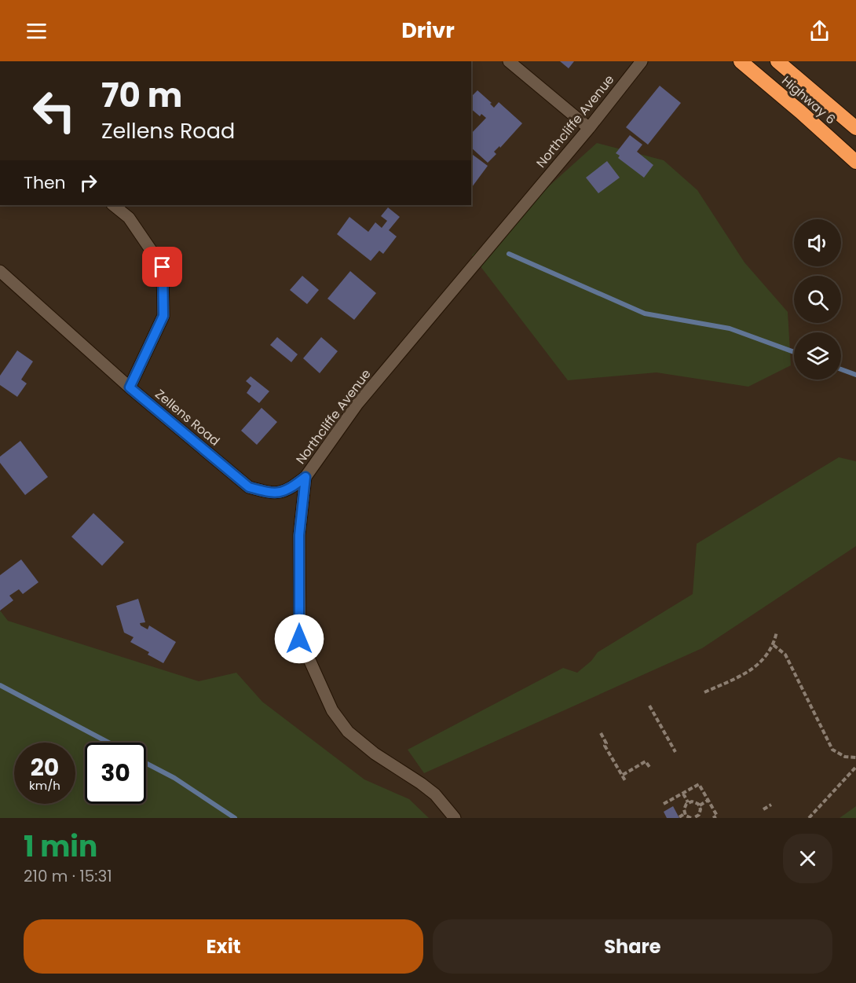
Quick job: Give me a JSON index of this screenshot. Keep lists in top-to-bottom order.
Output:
{
  "streets": {
    "highway": ["Highway 6"],
    "street": ["Northcliffe Avenue", "Zellens Road"]
  },
  "crossings": [
    ["Northcliffe Avenue", "Zellens Road"]
  ],
  "page": {
    "header": "Drivr",
    "turn": ["70 m", "Zellens Road"],
    "then": "Then",
    "speed": "20 km/h",
    "limit": "30",
    "heading": ["1 min", "210 m · 15:31"],
    "buttons": ["Exit", "Share"]
  }
}
